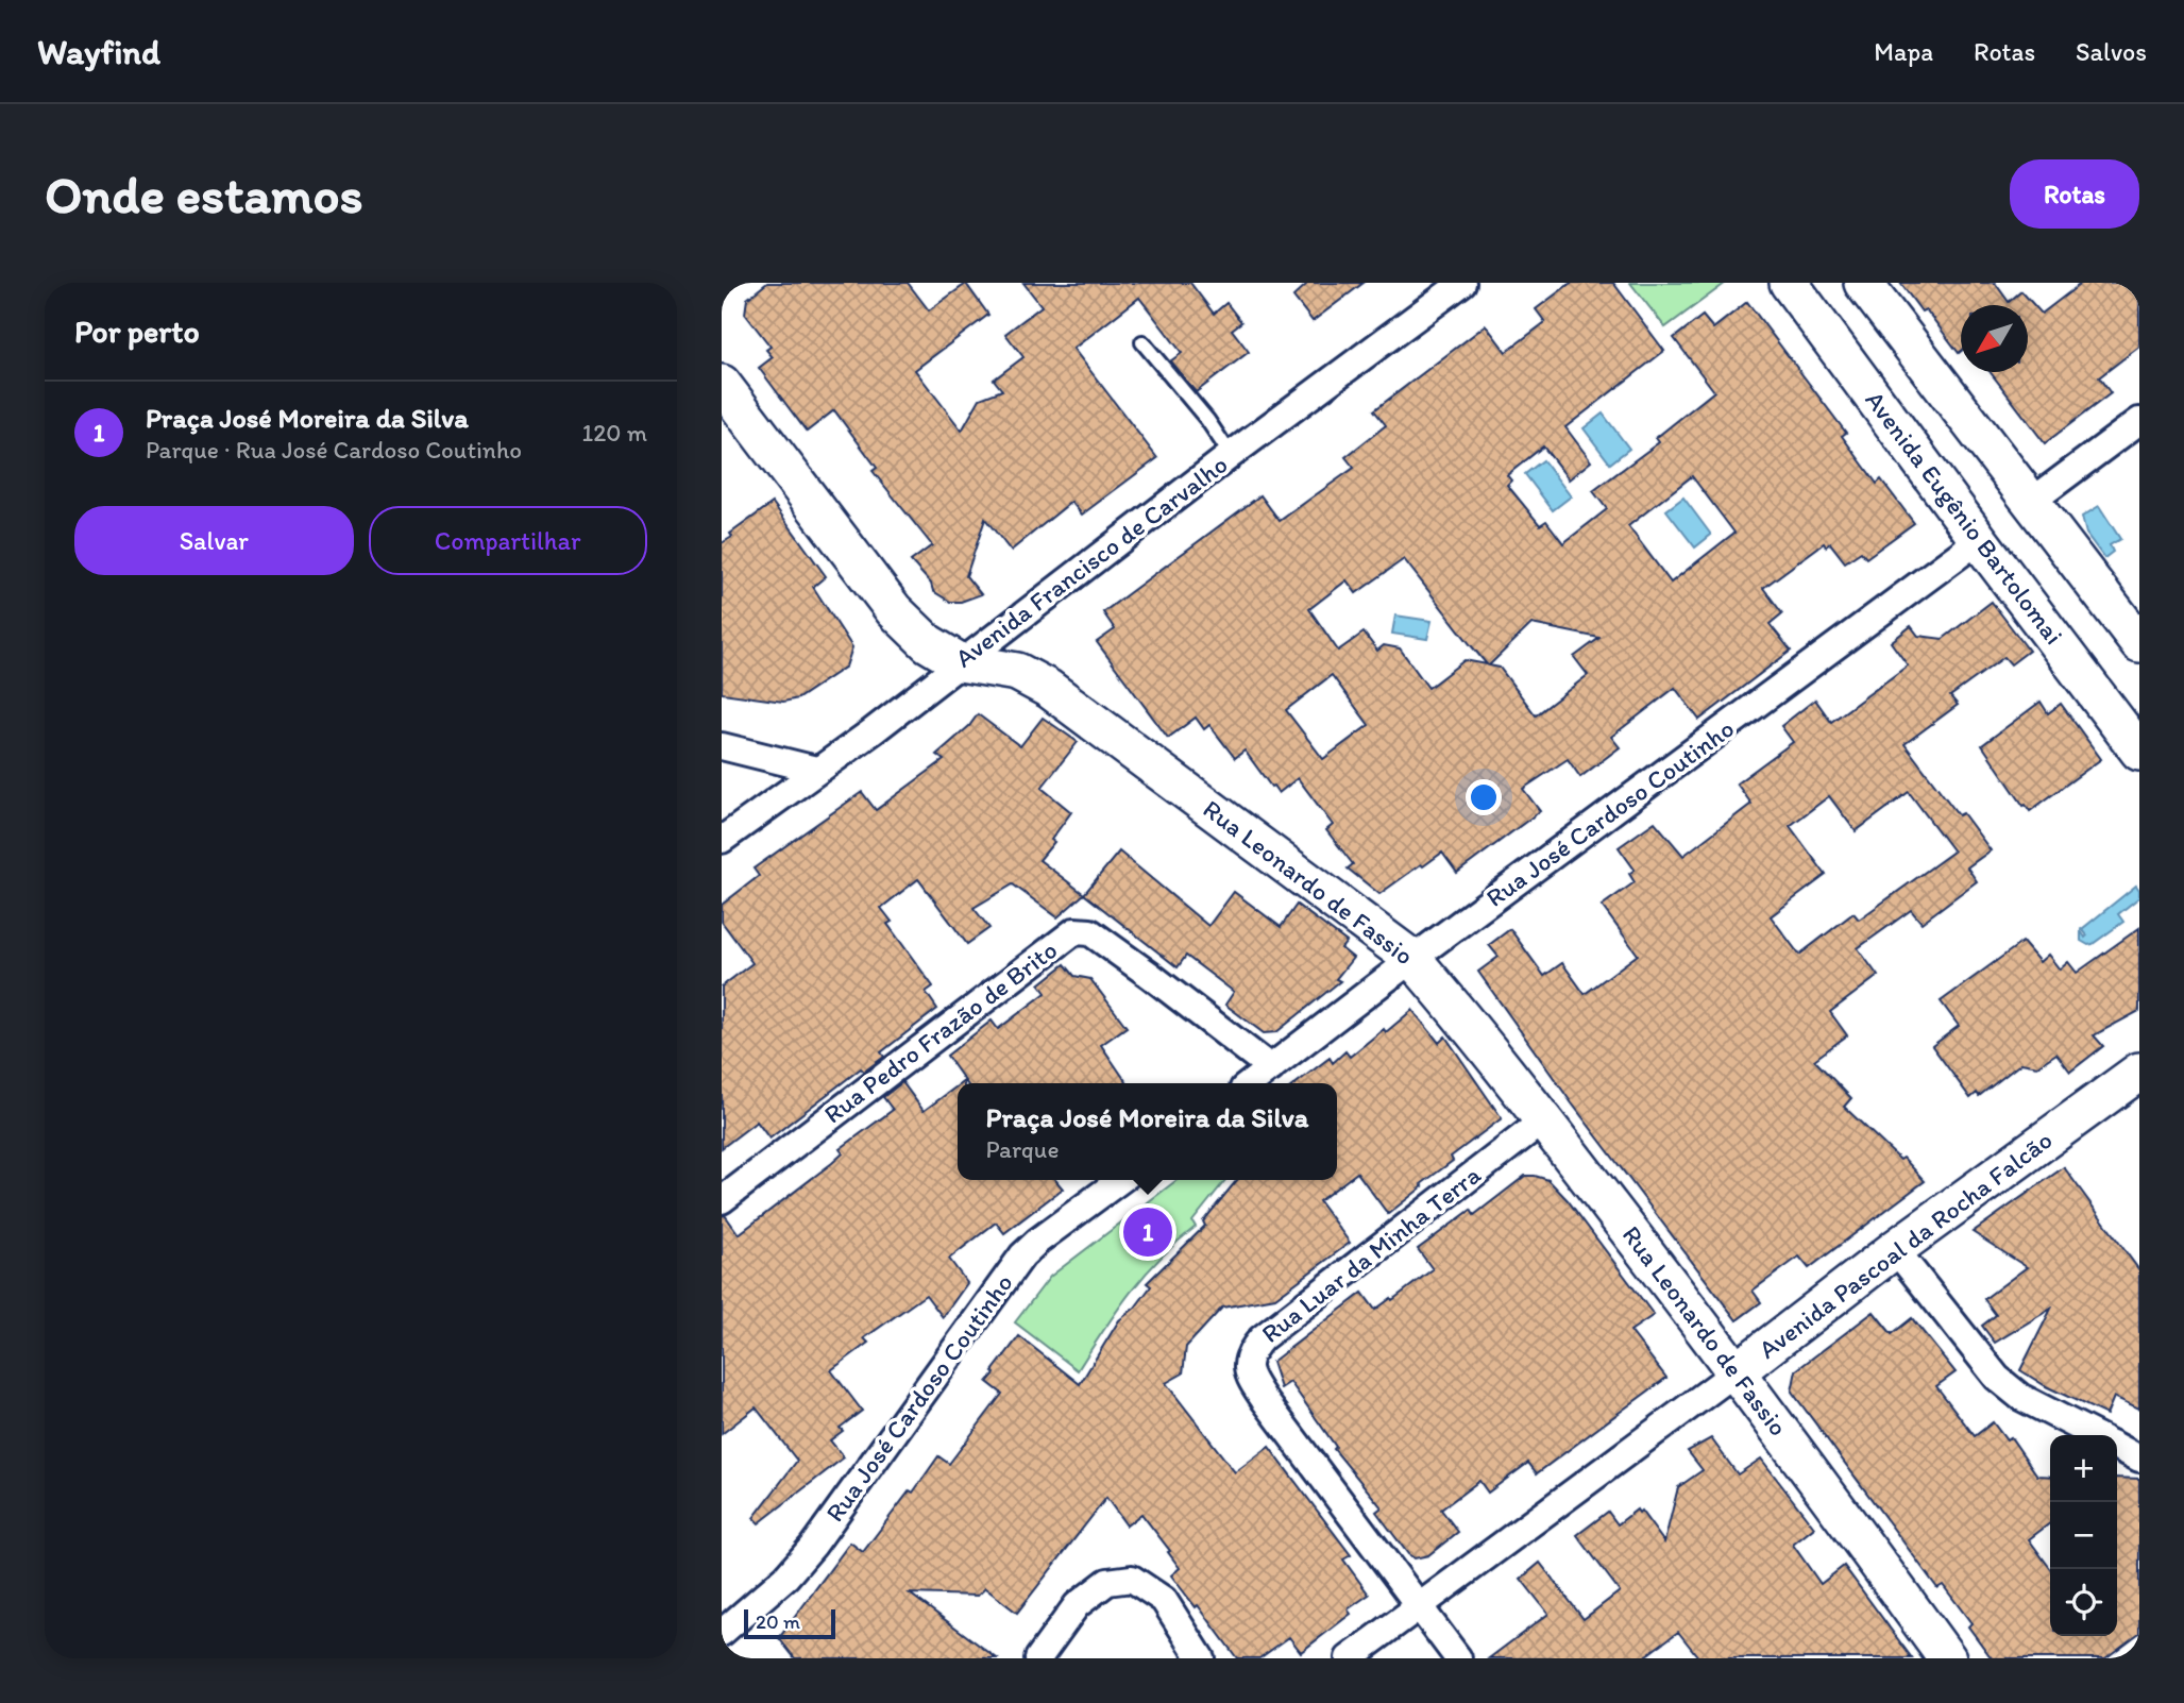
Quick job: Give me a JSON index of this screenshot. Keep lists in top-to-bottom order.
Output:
{
  "streets": {
    "street": [
      "Avenida Eugênio Bartolomai",
      "Avenida Francisco de Carvalho",
      "Rua José Cardoso Coutinho",
      "Rua Leonardo de Fassio",
      "Rua Pedro Frazão de Brito",
      "Avenida Pascoal da Rocha Falcão",
      "Rua Luar da Minha Terra"
    ]
  },
  "crossings": [
    ["Avenida Eugênio Bartolomai", "Rua José Cardoso Coutinho"],
    ["Avenida Francisco de Carvalho", "Rua Leonardo de Fassio"],
    ["Rua José Cardoso Coutinho", "Rua Leonardo de Fassio"],
    ["Rua José Cardoso Coutinho", "Rua Pedro Frazão de Brito"],
    ["Rua Leonardo de Fassio", "Avenida Pascoal da Rocha Falcão"],
    ["Rua Leonardo de Fassio", "Rua Luar da Minha Terra"],
    ["Avenida Pascoal da Rocha Falcão", "Rua Luar da Minha Terra"]
  ],
  "scale_bar": "20 m",
  "north": "bottom left",
  "page": {
    "header": "Wayfind",
    "nav": ["Mapa", "Rotas", "Salvos"],
    "buttons": [
      "Rotas",
      ["Salvar", "Compartilhar"]
    ],
    "title": "Onde estamos",
    "heading": "Por perto",
    "list": [
      {
        "mark": "1",
        "name": "Praça José Moreira da Silva",
        "note": "Parque · Rua José Cardoso Coutinho",
        "value": "120 m"
      }
    ],
    "popup": ["Praça José Moreira da Silva", "Parque"],
    "pins": "1",
    "map_buttons": ["+", "−"],
    "scale": "20 m"
  }
}
